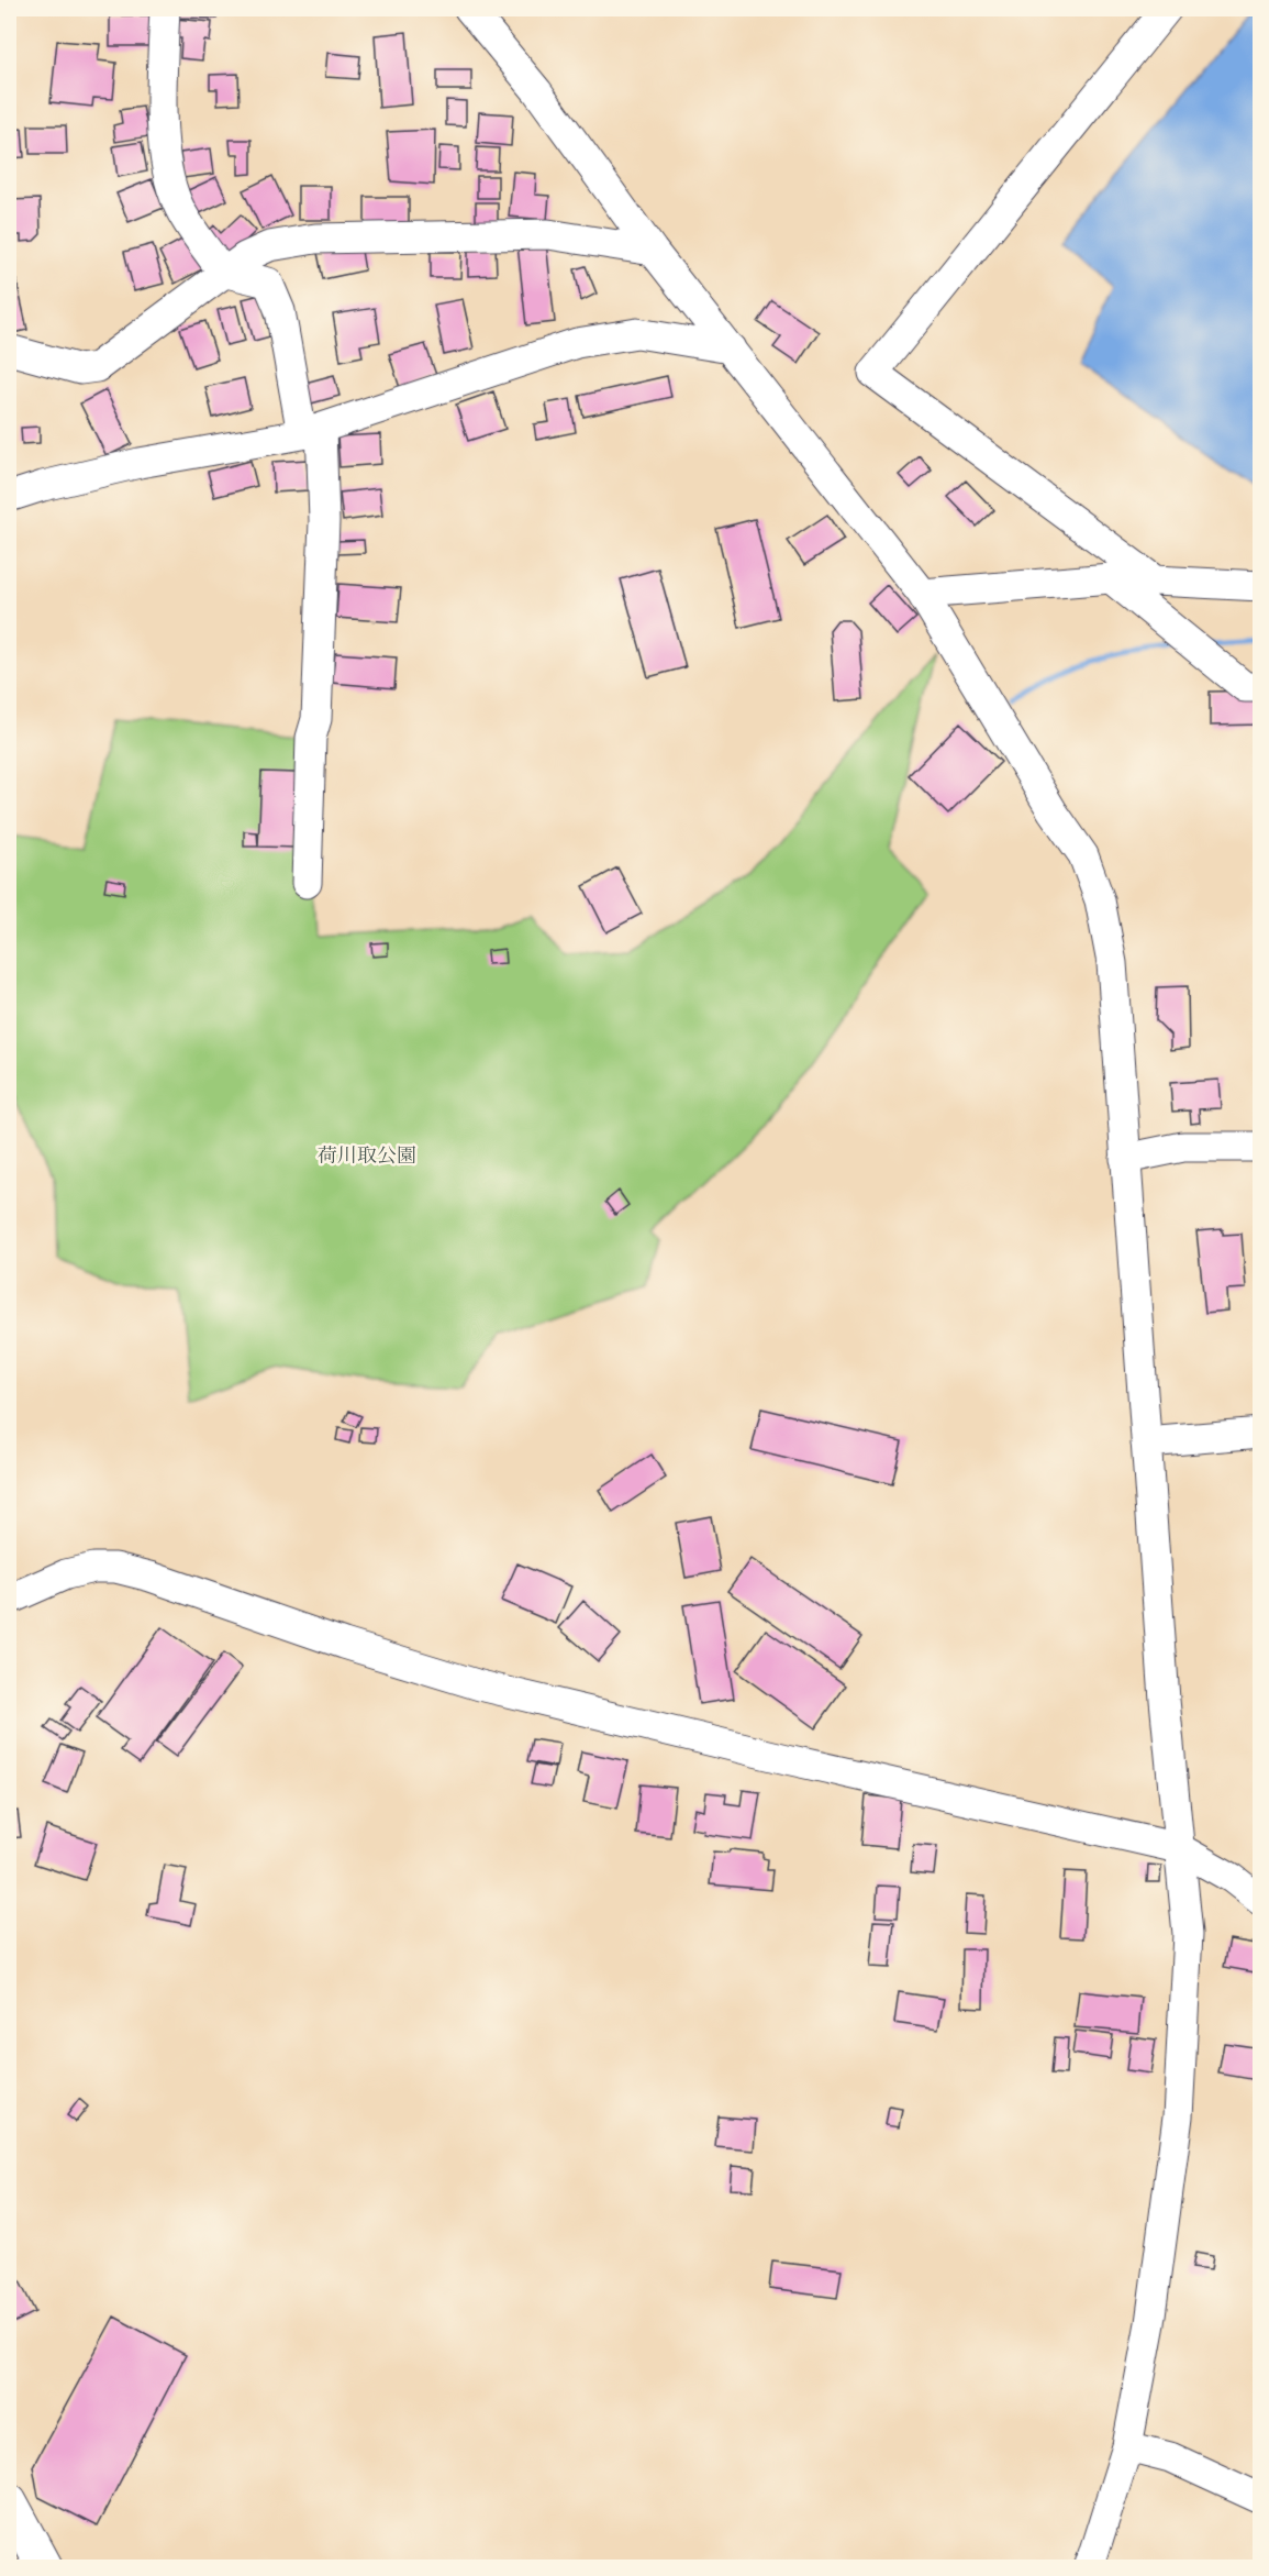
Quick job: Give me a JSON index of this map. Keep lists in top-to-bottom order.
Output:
{
  "parks": ["荷川取公園"]
}
